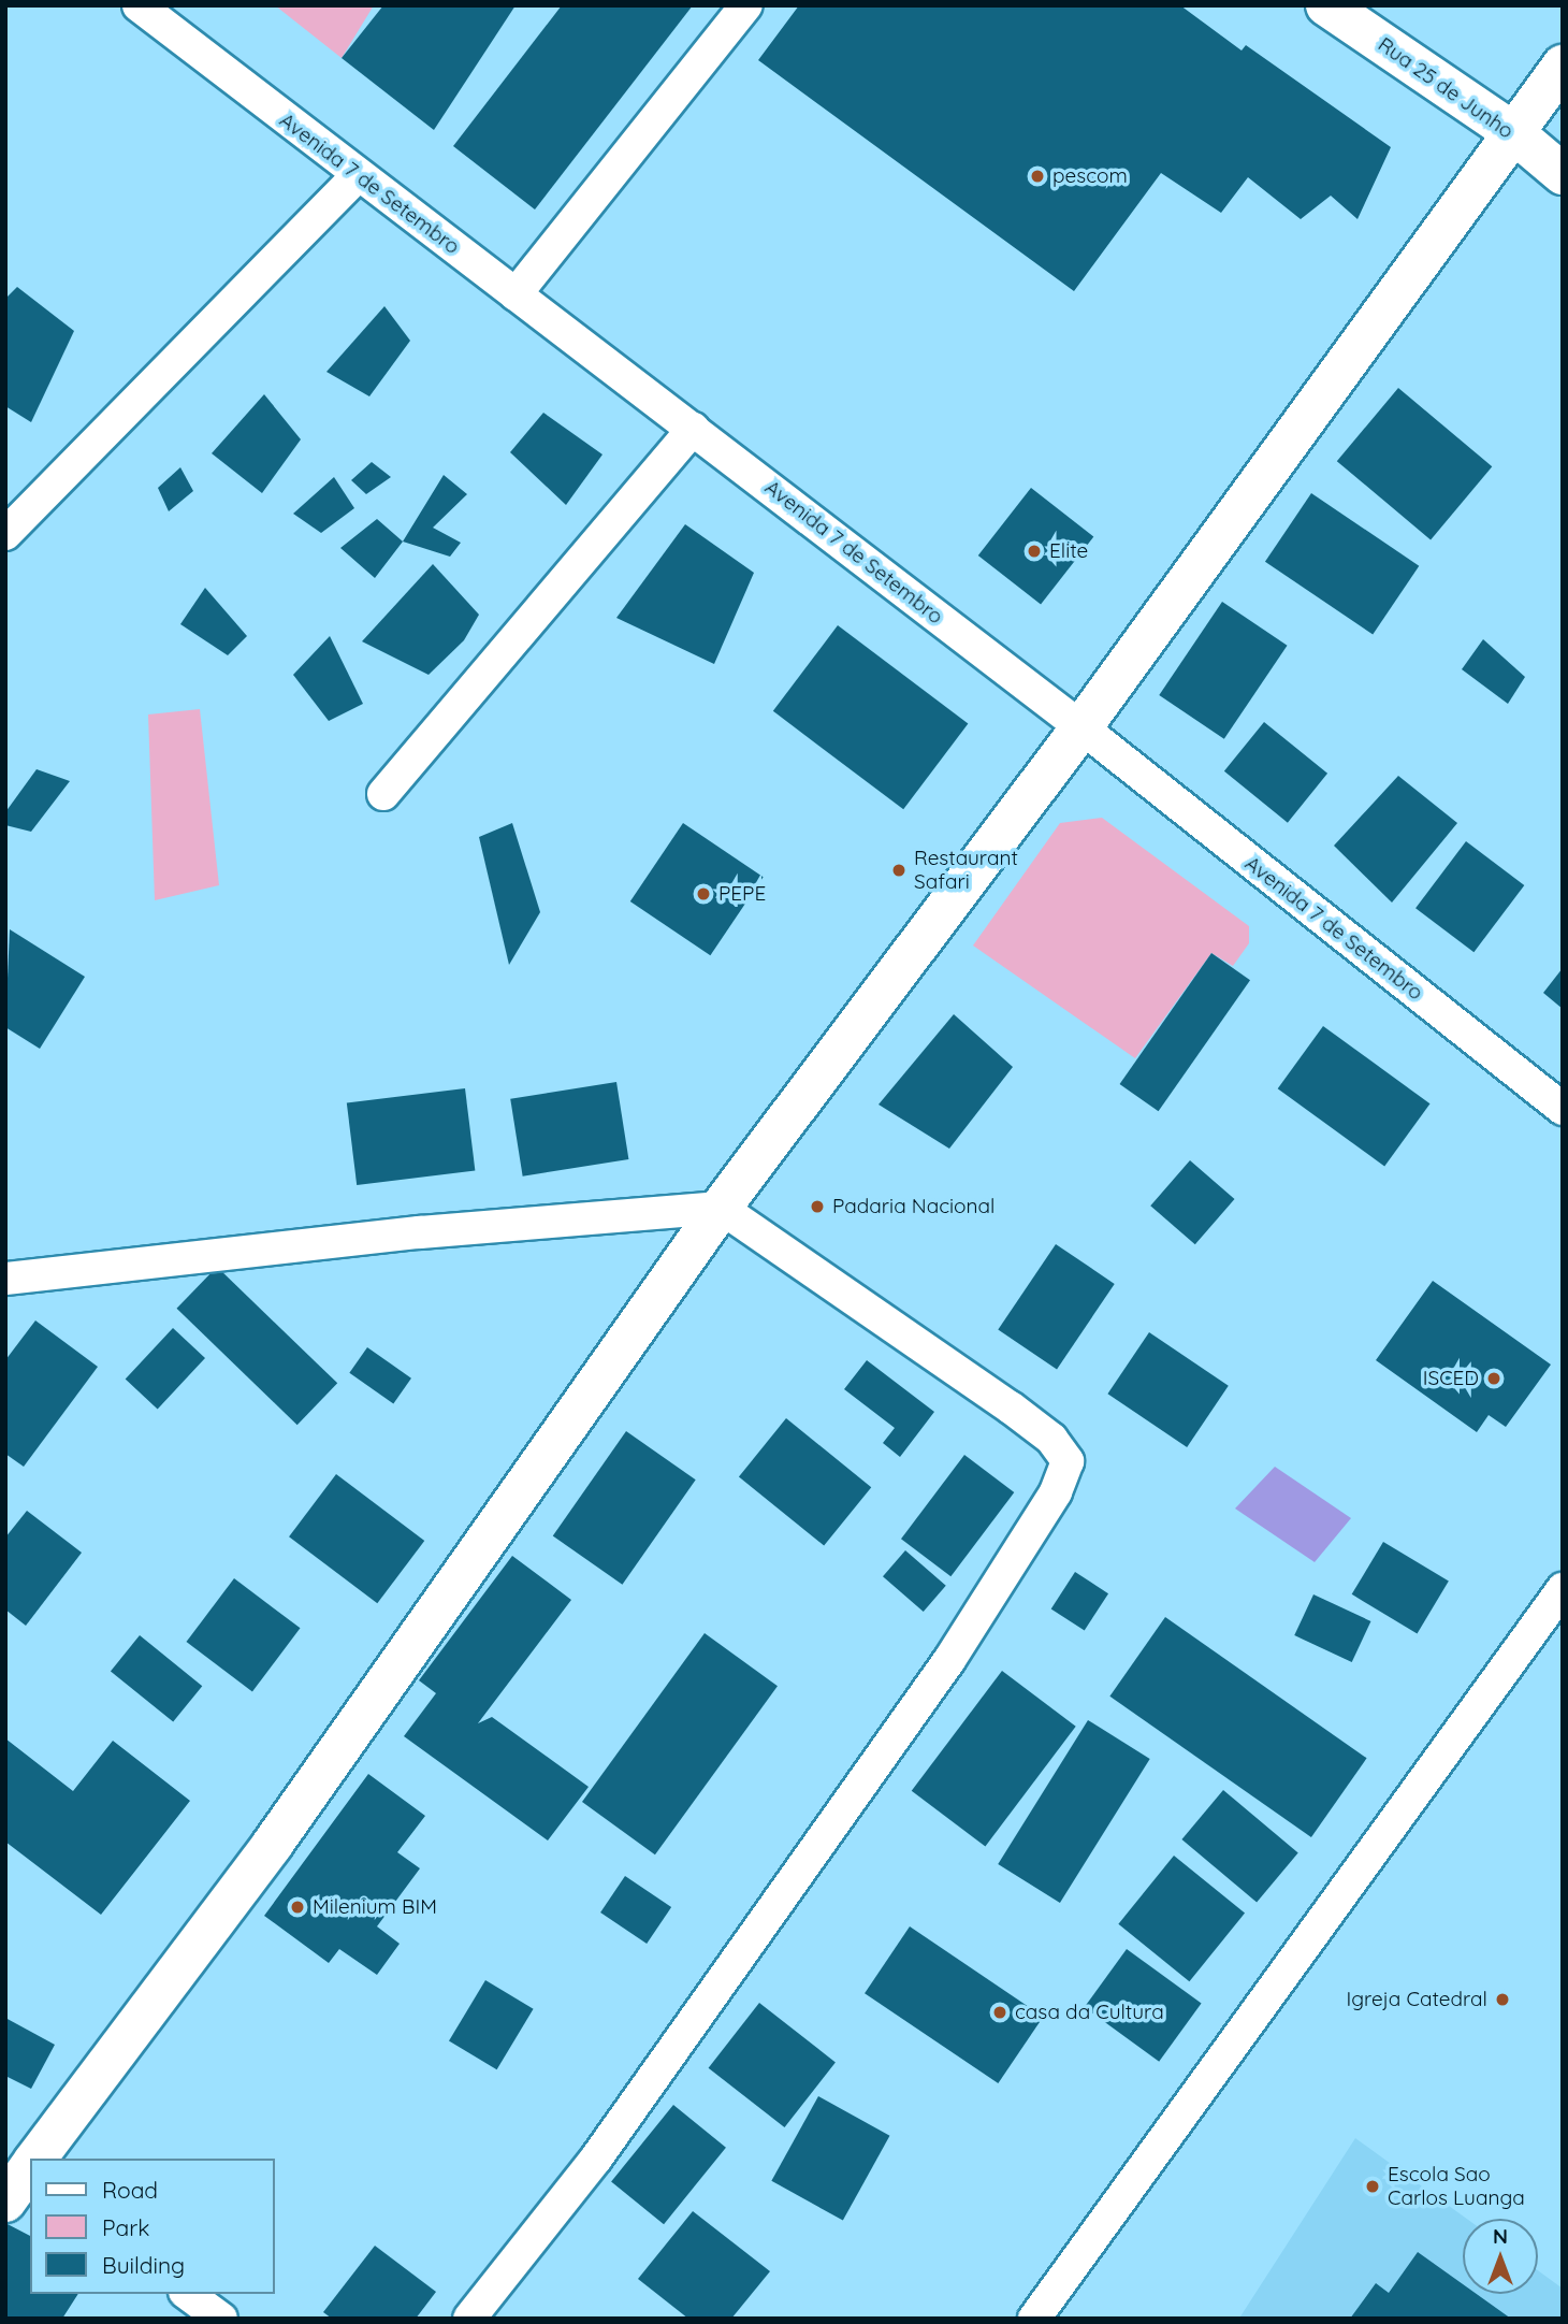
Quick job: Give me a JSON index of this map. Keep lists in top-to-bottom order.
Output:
{
  "streets": {
    "main road": ["Rua 25 de Junho"],
    "street": ["Avenida 7 de Setembro"]
  },
  "places": [
    "pescom",
    "Elite",
    "Restaurant Safari",
    "PEPE",
    "Padaria Nacional",
    "ISCED",
    "Milenium BIM",
    "Igreja Catedral",
    "casa da Cultura",
    "Escola Sao Carlos Luanga"
  ],
  "legend": ["Road", "Park", "Building"],
  "north": "top"
}
